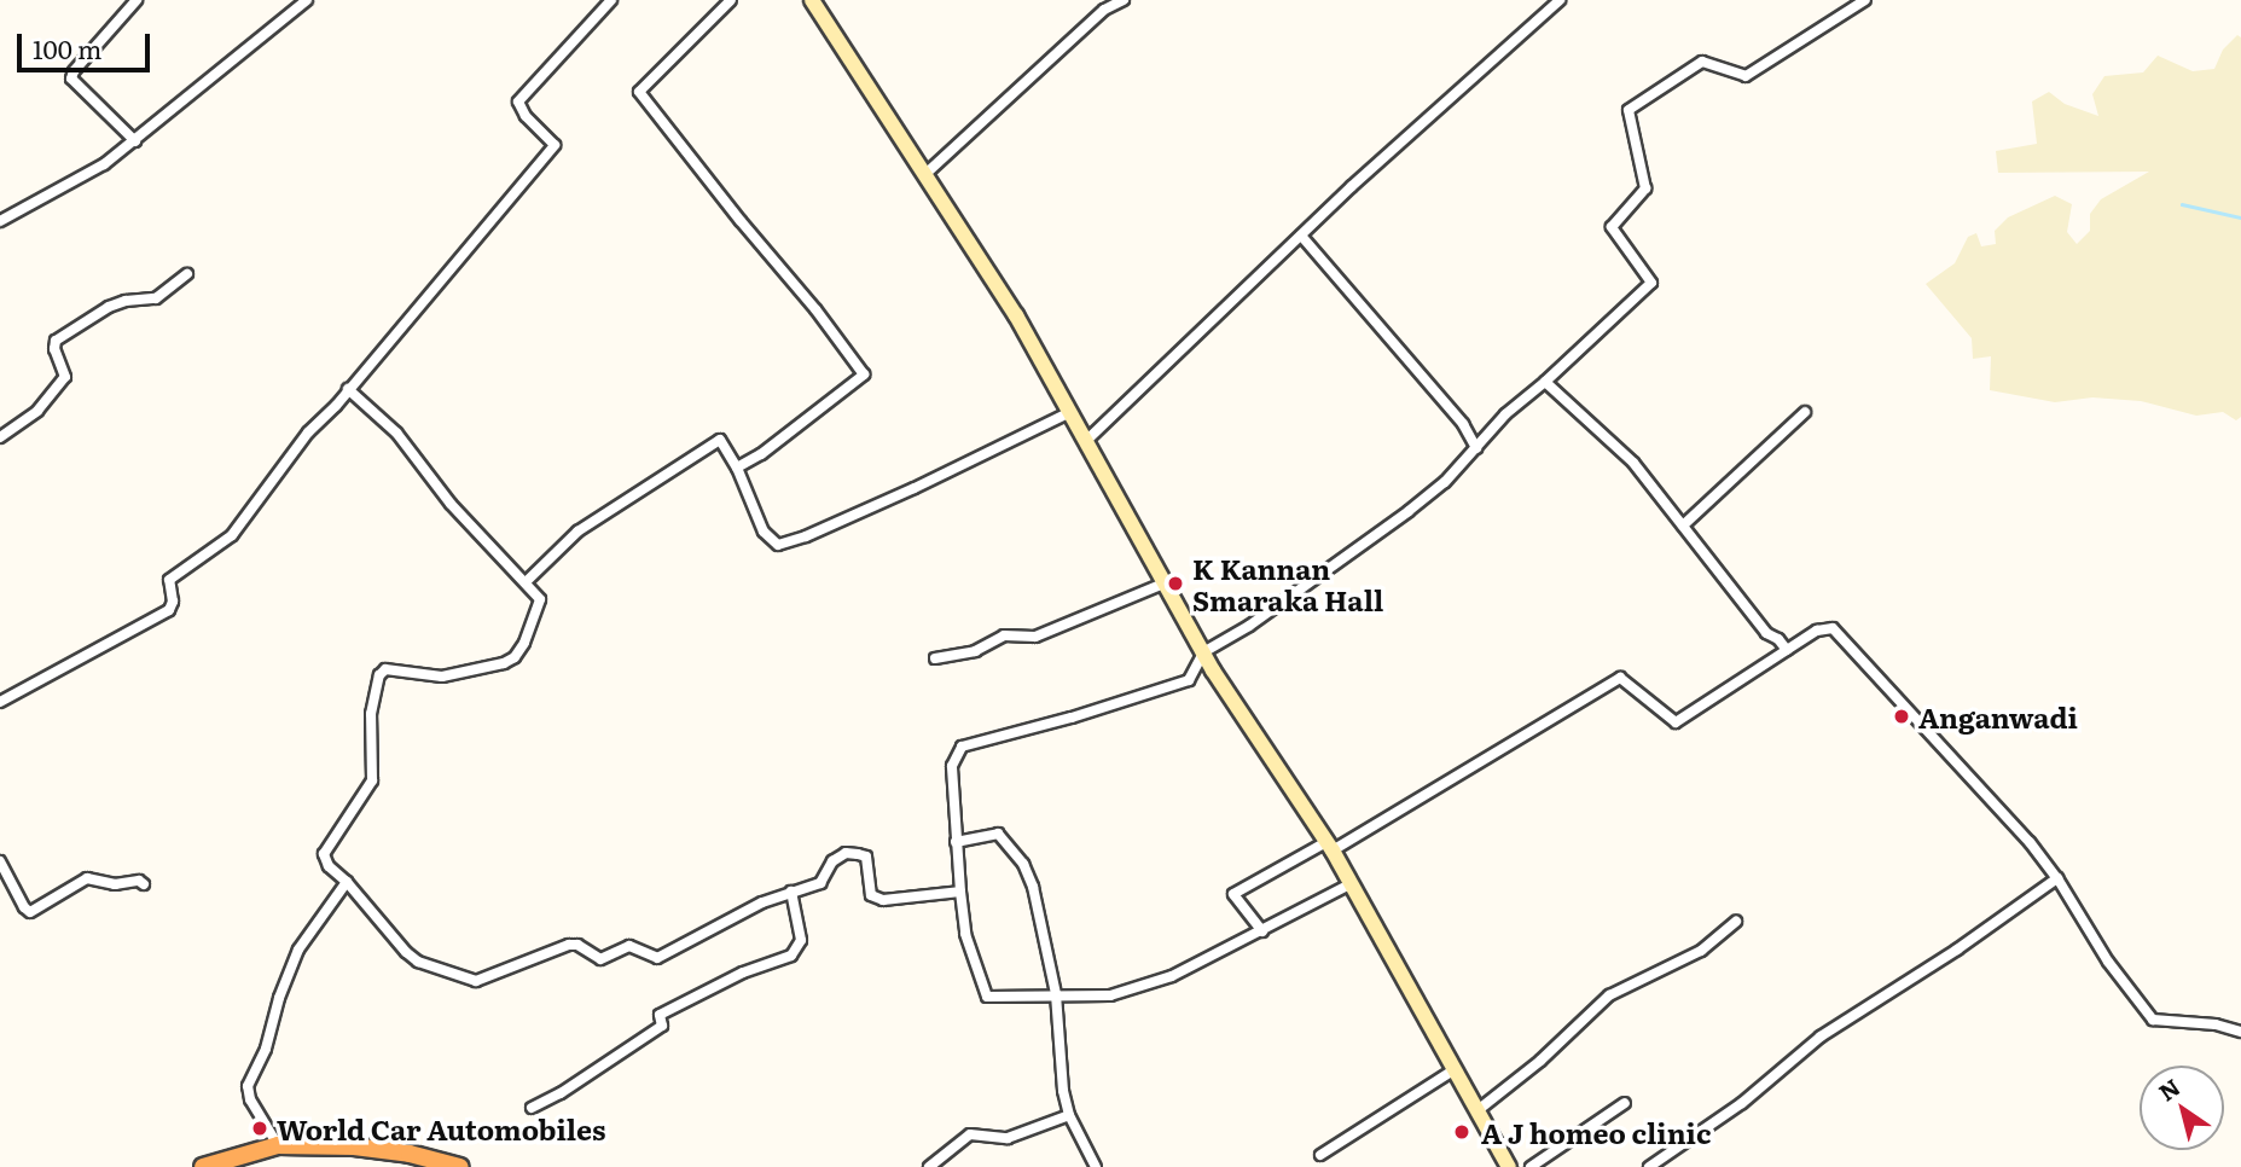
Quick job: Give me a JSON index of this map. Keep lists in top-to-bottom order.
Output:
{
  "places": [
    "K Kannan Smaraka Hall",
    "Anganwadi",
    "World Car Automobiles",
    "A J homeo clinic"
  ],
  "scale_bar": "100 m",
  "north": "top left"
}
